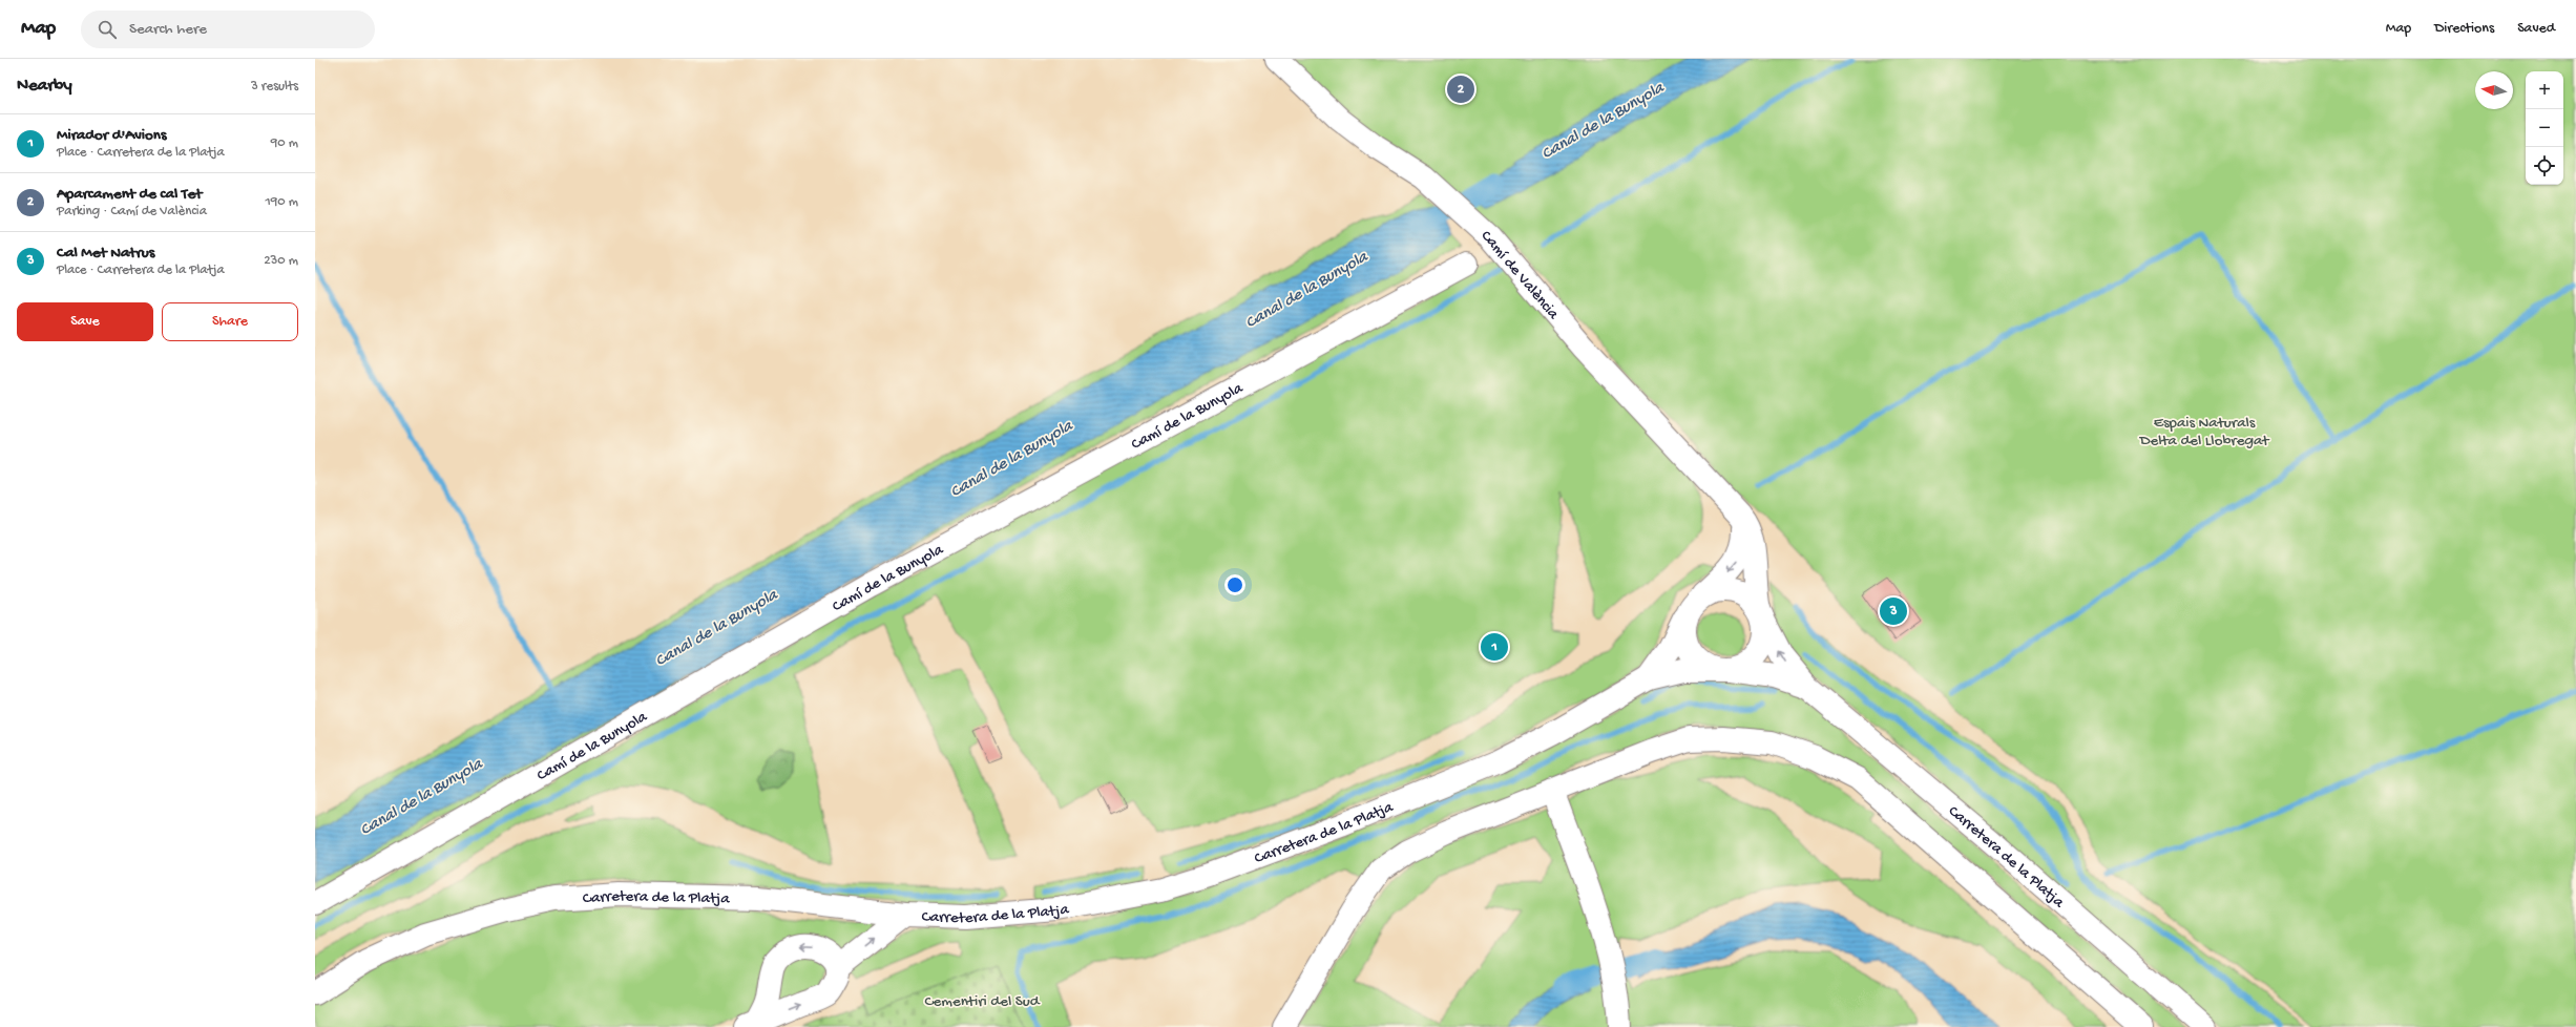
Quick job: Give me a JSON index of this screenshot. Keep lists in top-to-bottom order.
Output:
{
  "streets": {
    "street": ["Camí de València", "Camí de la Bunyola", "Carretera de la Platja"]
  },
  "crossings": [
    ["Camí de València", "Carretera de la Platja"]
  ],
  "water": ["Canal de la Bunyola"],
  "parks": ["Espais Naturals Delta del Llobregat", "Cementiri del Sud"],
  "north": "left",
  "page": {
    "header": "Map",
    "search": "Search here",
    "nav": ["Map", "Directions", "Saved"],
    "heading": ["Nearby", "3 results"],
    "map_buttons": ["+", "−"],
    "pins": ["2", "3", "1"],
    "list": [
      {
        "mark": "1",
        "name": "Mirador d'Avions",
        "note": "Place · Carretera de la Platja",
        "value": "90 m"
      },
      {
        "mark": "2",
        "name": "Aparcament de cal Tet",
        "note": "Parking · Camí de València",
        "value": "190 m"
      },
      {
        "mark": "3",
        "name": "Cal Met Natrus",
        "note": "Place · Carretera de la Platja",
        "value": "230 m"
      }
    ],
    "buttons": ["Save", "Share"]
  }
}
